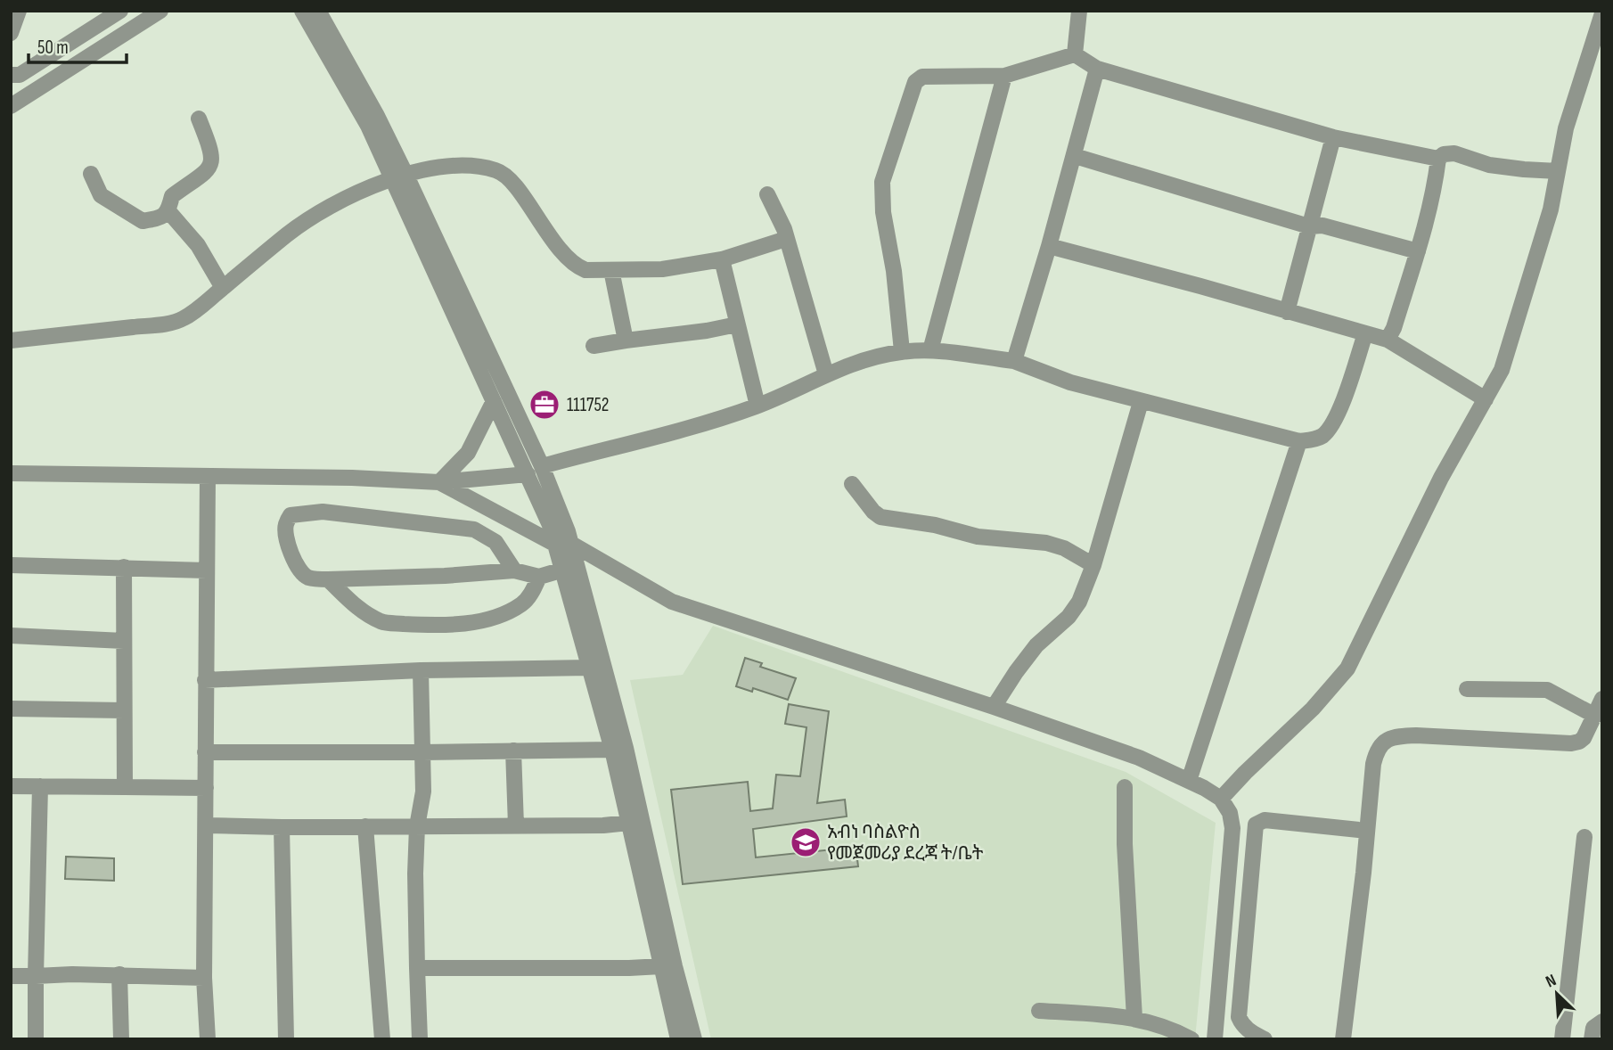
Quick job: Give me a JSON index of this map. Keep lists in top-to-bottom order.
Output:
{
  "places": {
    "office": ["111752"],
    "school or university": ["አብነ ባስልዮስ የመጀመሪያ ደረጃ ት/ቤት"]
  },
  "scale_bar": "50 m",
  "north": "top left"
}
